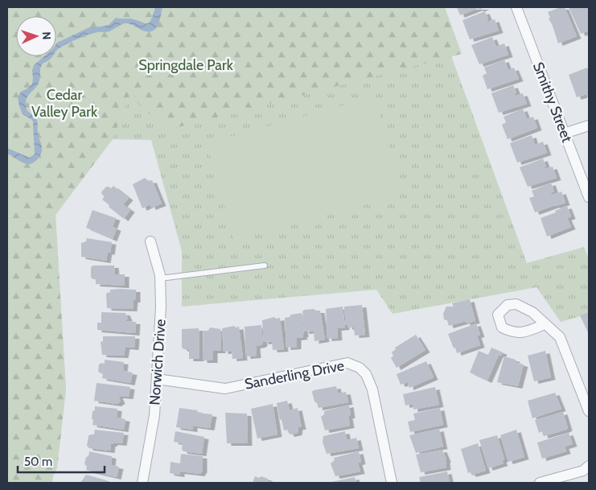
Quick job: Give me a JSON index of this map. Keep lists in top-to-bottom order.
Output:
{
  "streets": {
    "street": ["Smithy Street", "Norwich Drive", "Sanderling Drive"]
  },
  "crossings": [
    ["Norwich Drive", "Sanderling Drive"]
  ],
  "parks": ["Springdale Park", "Cedar Valley Park"],
  "scale_bar": "50 m",
  "north": "right"
}
